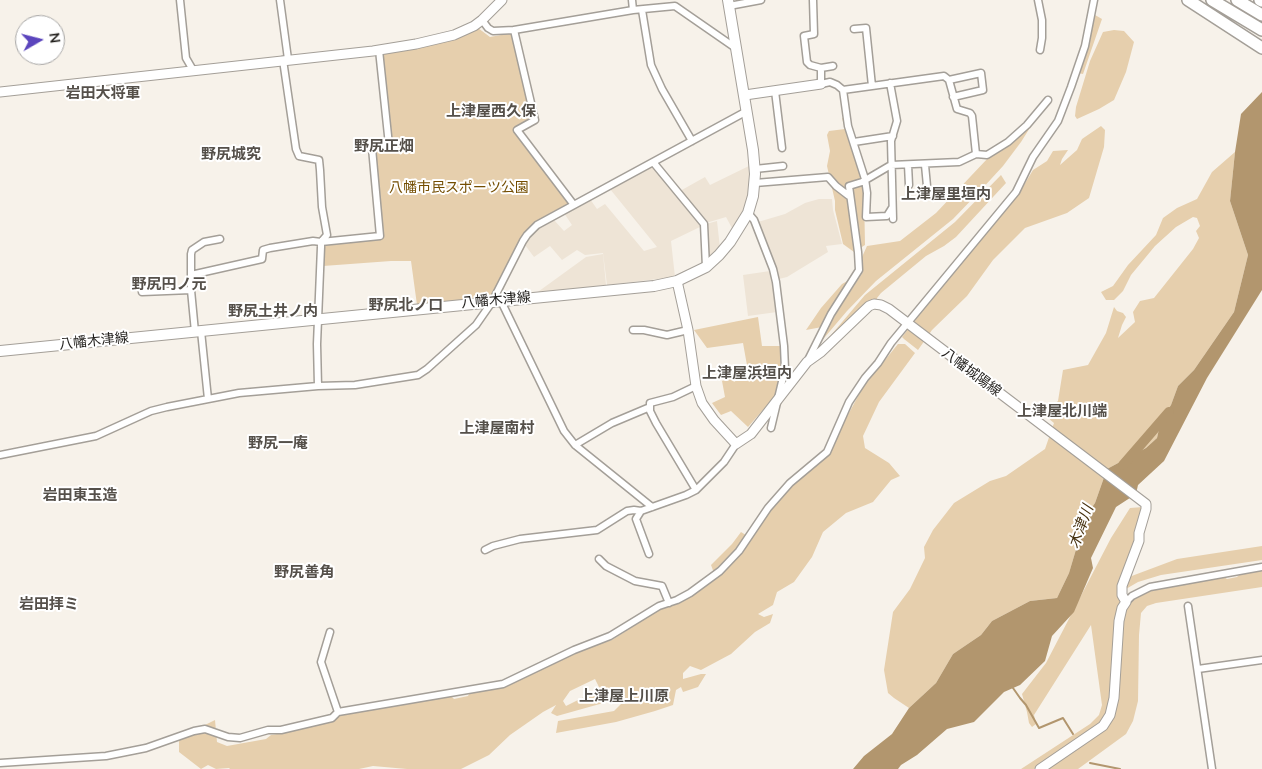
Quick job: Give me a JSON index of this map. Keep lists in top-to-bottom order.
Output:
{
  "streets": {
    "main road": ["八幡木津線", "八幡城陽線"]
  },
  "districts": [
    "岩田大将軍",
    "上津屋西久保",
    "野尻正畑",
    "野尻城究",
    "上津屋里垣内",
    "野尻円ノ元",
    "野尻北ノ口",
    "野尻土井ノ内",
    "上津屋浜垣内",
    "上津屋北川端",
    "上津屋南村",
    "野尻一庵",
    "岩田東玉造",
    "野尻善角",
    "岩田拝ミ",
    "上津屋上川原"
  ],
  "water": ["木津川"],
  "parks": ["八幡市民スポーツ公園"],
  "north": "right"
}
